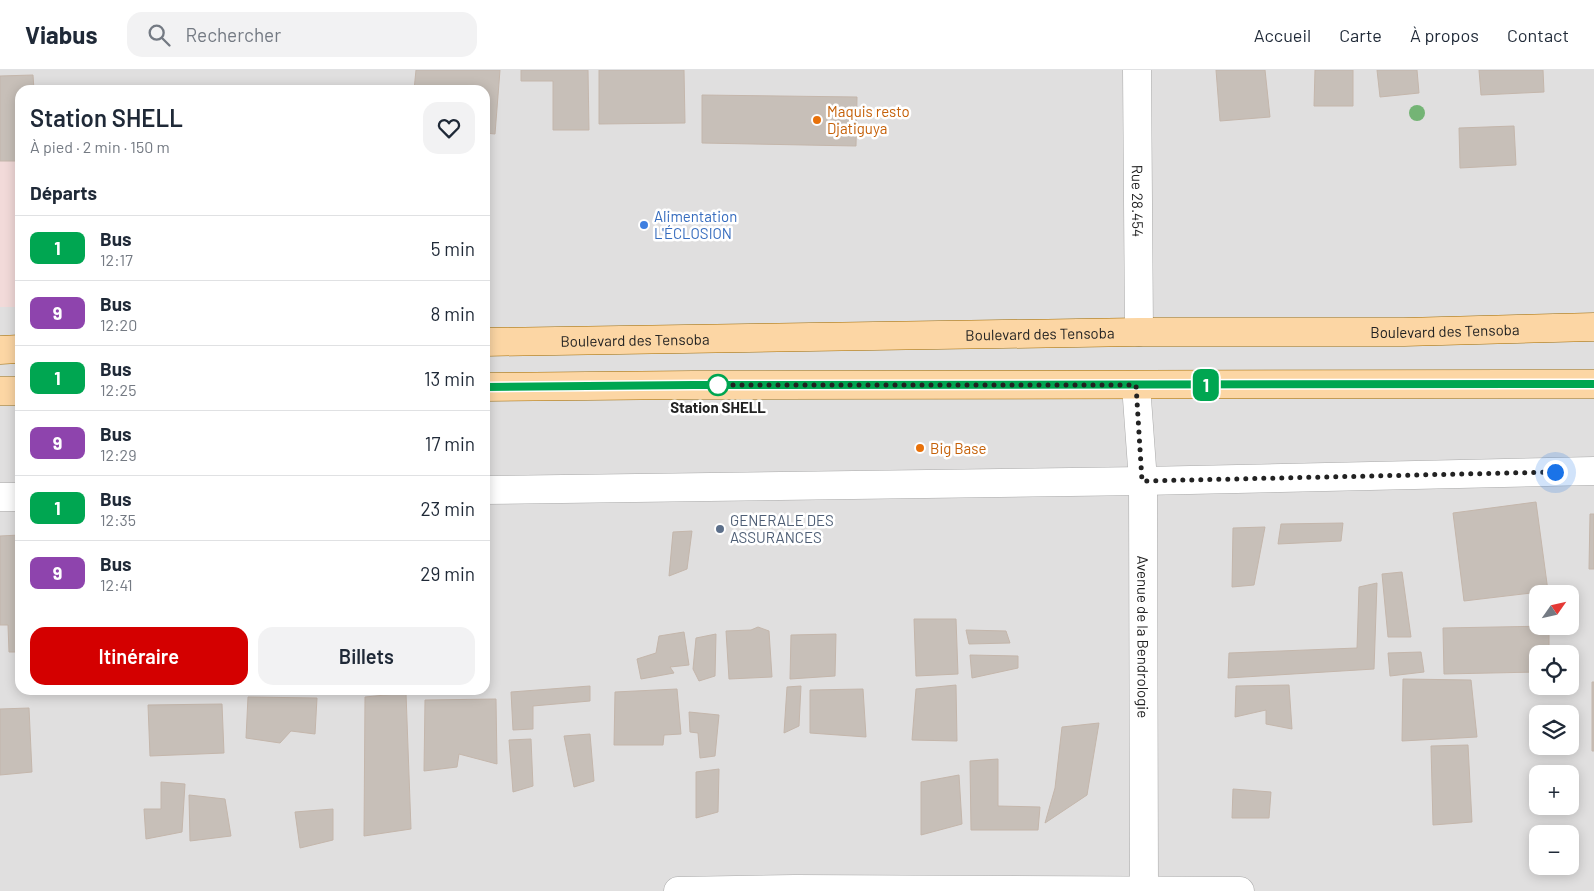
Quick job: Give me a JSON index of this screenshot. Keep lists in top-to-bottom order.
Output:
{
  "streets": {
    "main road": ["Boulevard des Tensoba"],
    "street": ["Rue 28.454", "Avenue de la Bendrologie"]
  },
  "crossings": [
    ["Rue 28.454", "Boulevard des Tensoba"]
  ],
  "places": [
    "Maquis resto Djatiguya",
    "Alimentation L'ÉCLOSION",
    "Station SHELL",
    "Big Base",
    "GENERALE DES ASSURANCES"
  ],
  "lines": ["bus line 1"],
  "north": "top right",
  "page": {
    "header": "Viabus",
    "search": "Rechercher",
    "nav": [
      "Accueil",
      "Carte",
      "À propos",
      "Contact"
    ],
    "on_map": "1",
    "heading": [
      ["Station SHELL", "À pied · 2 min · 150 m"],
      "Départs"
    ],
    "list": [
      {
        "mark": "1",
        "name": "Bus",
        "note": "12:17",
        "value": "5 min"
      },
      {
        "mark": "9",
        "name": "Bus",
        "note": "12:20",
        "value": "8 min"
      },
      {
        "mark": "1",
        "name": "Bus",
        "note": "12:25",
        "value": "13 min"
      },
      {
        "mark": "9",
        "name": "Bus",
        "note": "12:29",
        "value": "17 min"
      },
      {
        "mark": "1",
        "name": "Bus",
        "note": "12:35",
        "value": "23 min"
      },
      {
        "mark": "9",
        "name": "Bus",
        "note": "12:41",
        "value": "29 min"
      }
    ],
    "map_buttons": ["+", "−"],
    "buttons": ["Itinéraire", "Billets"]
  }
}
